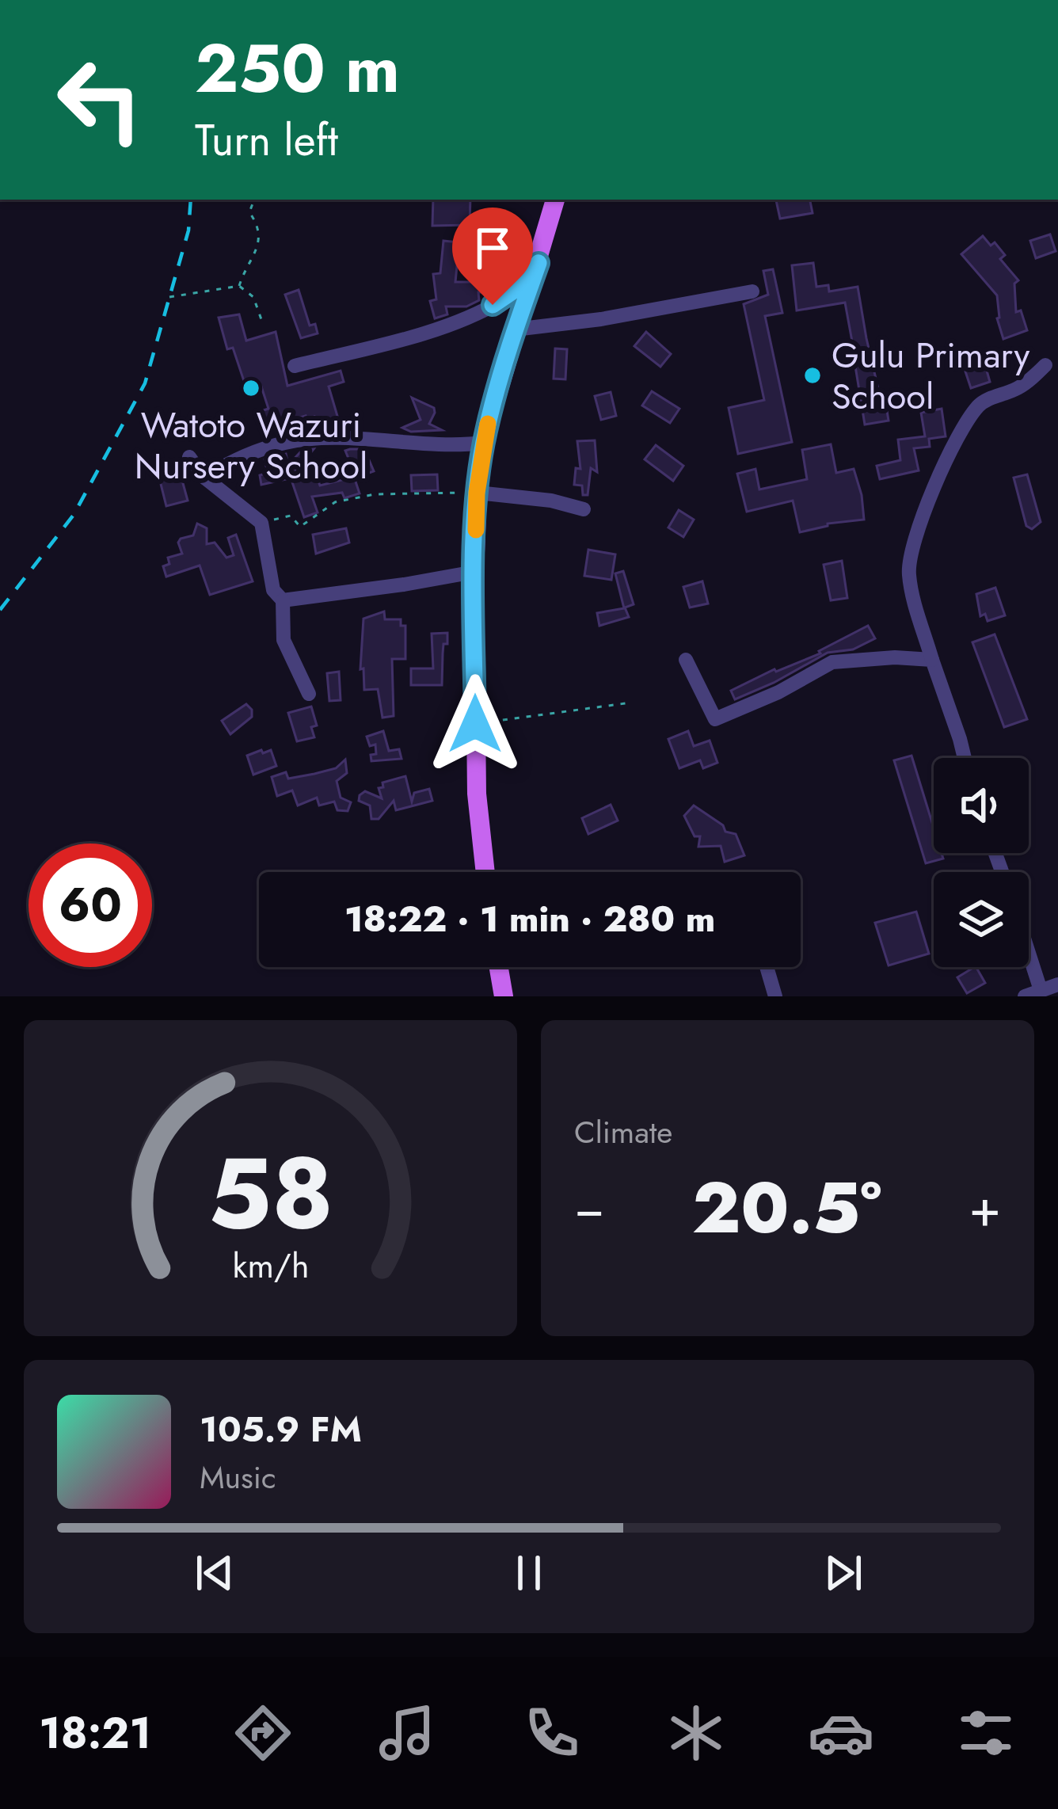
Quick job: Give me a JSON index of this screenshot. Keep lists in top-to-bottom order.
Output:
{
  "places": ["Gulu Primary School", "Watoto Wazuri Nursery School"],
  "page": {
    "turn": ["250 m", "Turn left"],
    "limit": "60",
    "trip": "18:22 · 1 min · 280 m",
    "tile": "Climate",
    "heat": ["−", "20.5°", "+"],
    "song": ["105.9 FM", "Music"],
    "tabs": "18:21",
    "gauge": ["58", "km/h"]
  }
}
